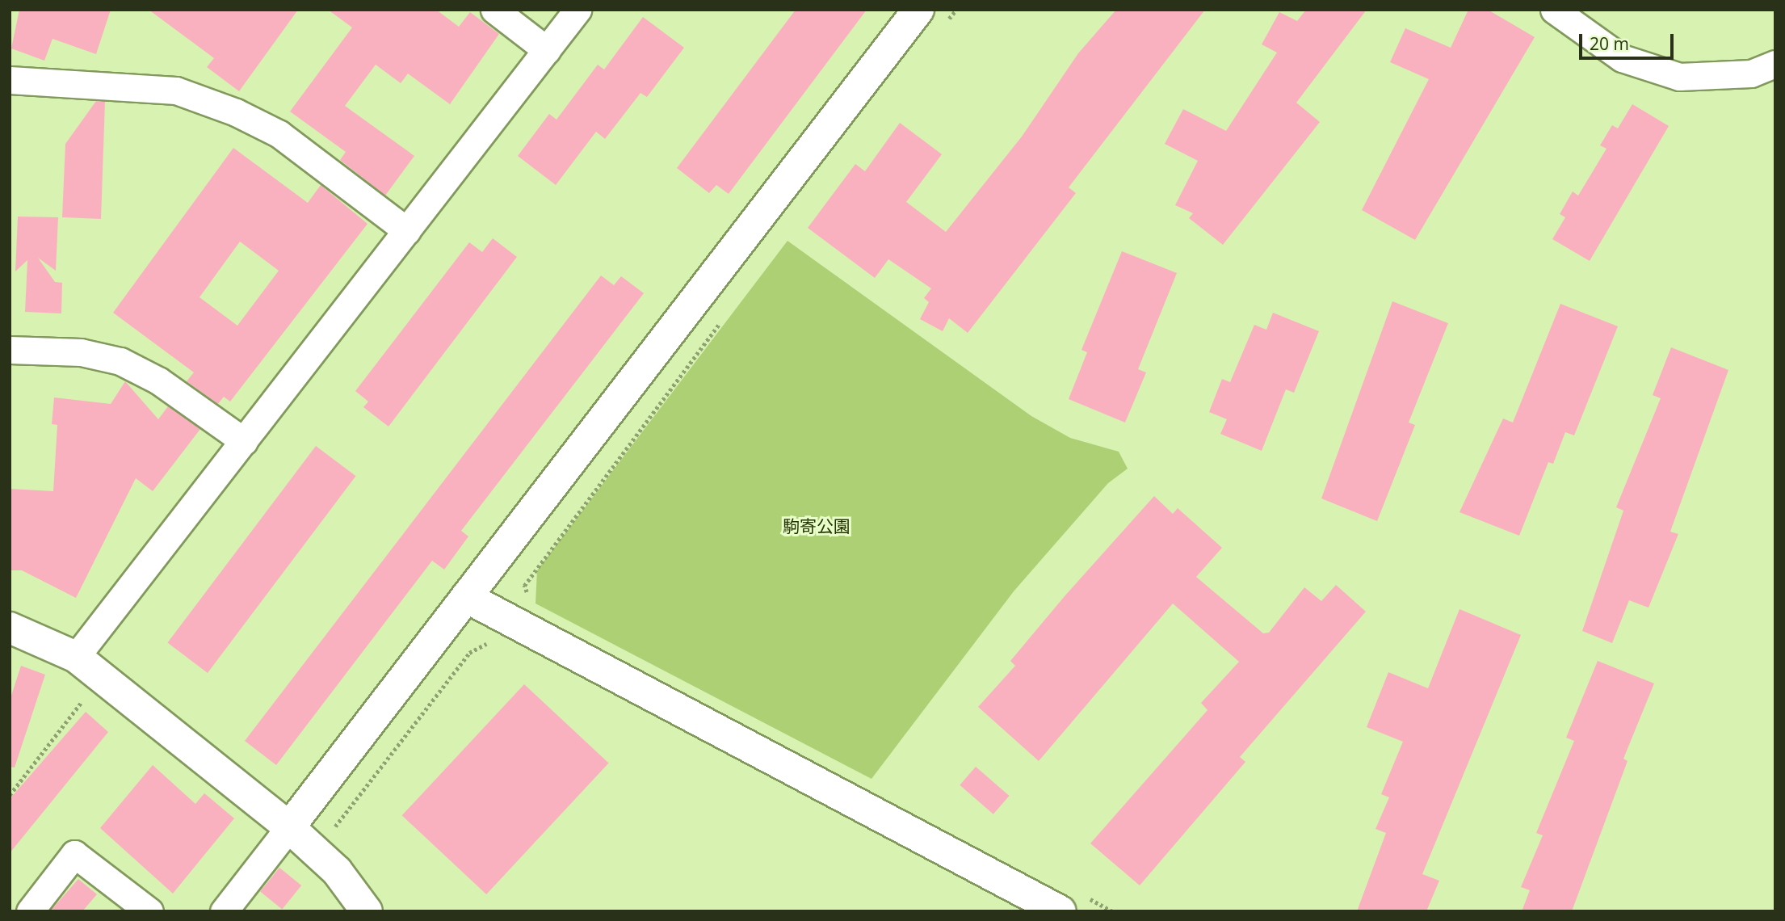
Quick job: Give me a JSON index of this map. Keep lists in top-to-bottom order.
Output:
{
  "parks": ["駒寄公園"],
  "scale_bar": "20 m"
}
